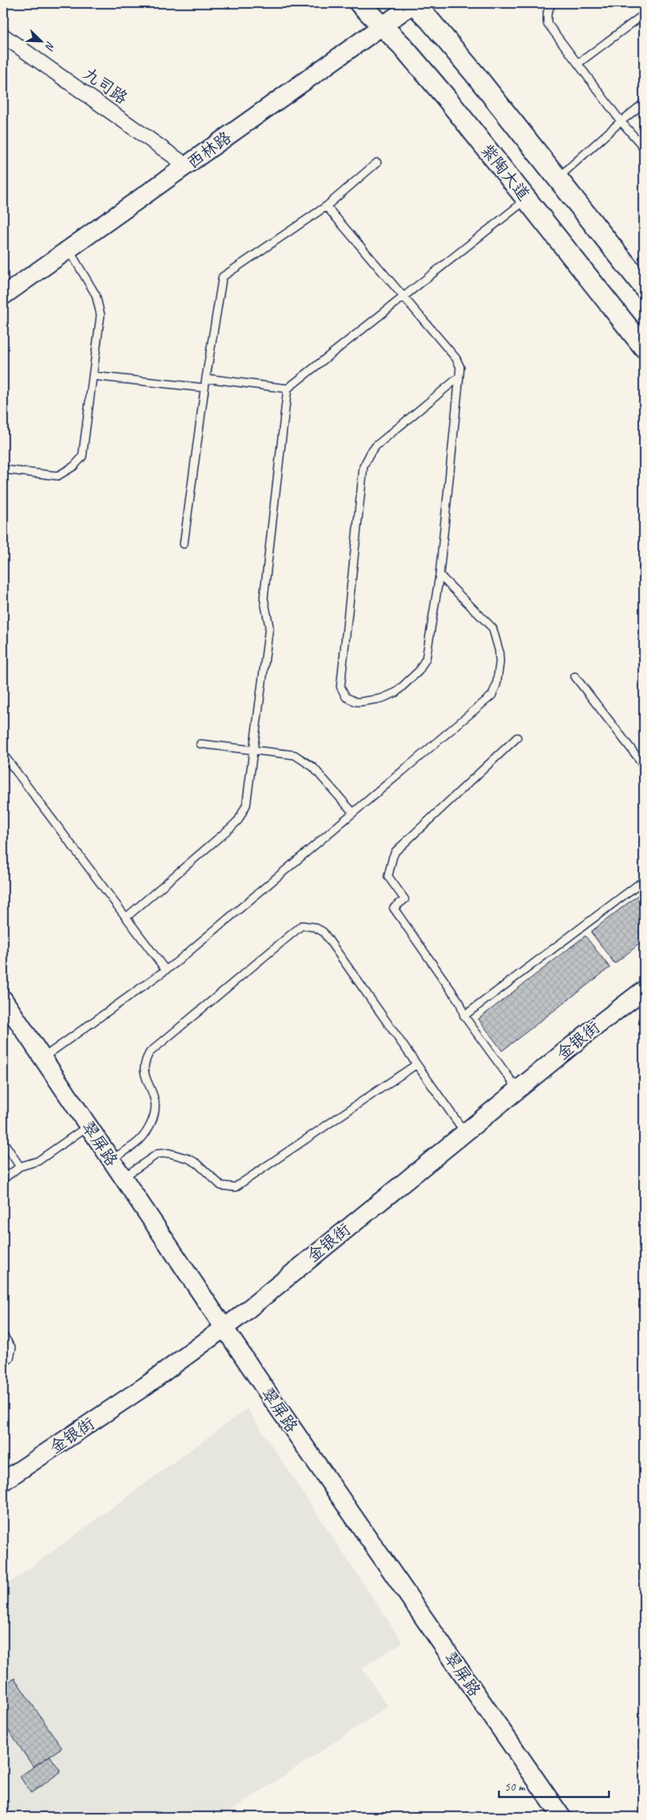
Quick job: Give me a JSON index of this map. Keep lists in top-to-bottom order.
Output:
{
  "streets": {
    "main road": ["紫陶大道"],
    "street": [
      "九司路",
      "西林路",
      "金银街",
      "翠屏路"
    ]
  },
  "crossings": [
    ["九司路", "西林路"],
    ["西林路", "紫陶大道"],
    ["金银街", "翠屏路"]
  ],
  "scale_bar": "50 m",
  "north": "bottom right"
}
